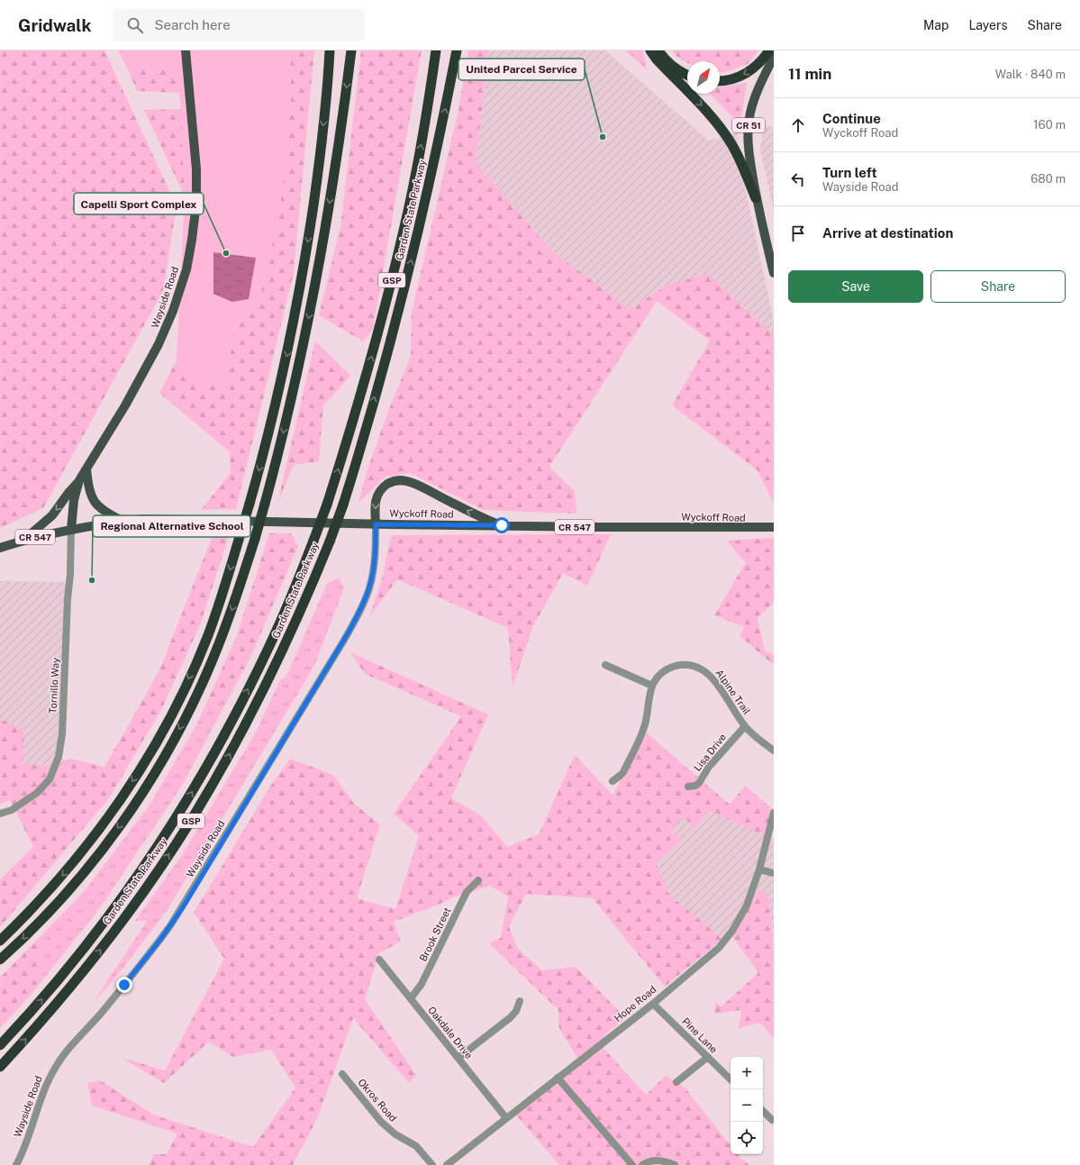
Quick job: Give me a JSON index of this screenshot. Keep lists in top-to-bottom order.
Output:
{
  "streets": {
    "highway": ["Garden State Parkway", "GSP"],
    "main road": [
      "CR 51",
      "Wayside Road",
      "Wyckoff Road",
      "CR 547"
    ],
    "street": [
      "Tornillo Way",
      "Alpine Trail",
      "Lisa Drive",
      "Brook Street",
      "Hope Road",
      "Oakdale Drive",
      "Pine Lane",
      "Okros Road"
    ]
  },
  "crossings": [
    ["Wayside Road", "Wyckoff Road"],
    ["Wayside Road", "CR 547"],
    ["Wayside Road", "Tornillo Way"],
    ["Wyckoff Road", "CR 547"],
    ["Wyckoff Road", "Tornillo Way"],
    ["CR 547", "Tornillo Way"],
    ["Alpine Trail", "Lisa Drive"],
    ["Brook Street", "Oakdale Drive"],
    ["Hope Road", "Oakdale Drive"],
    ["Hope Road", "Pine Lane"]
  ],
  "places": ["United Parcel Service", "Capelli Sport Complex", "Regional Alternative School"],
  "north": "top right",
  "page": {
    "header": "Gridwalk",
    "search": "Search here",
    "nav": ["Map", "Layers", "Share"],
    "heading": ["11 min", "Walk · 840 m"],
    "list": [
      ["Continue", "Wyckoff Road", "160 m"],
      ["Turn left", "Wayside Road", "680 m"],
      "Arrive at destination"
    ],
    "buttons": ["Save", "Share"],
    "map_buttons": ["+", "−"]
  }
}
